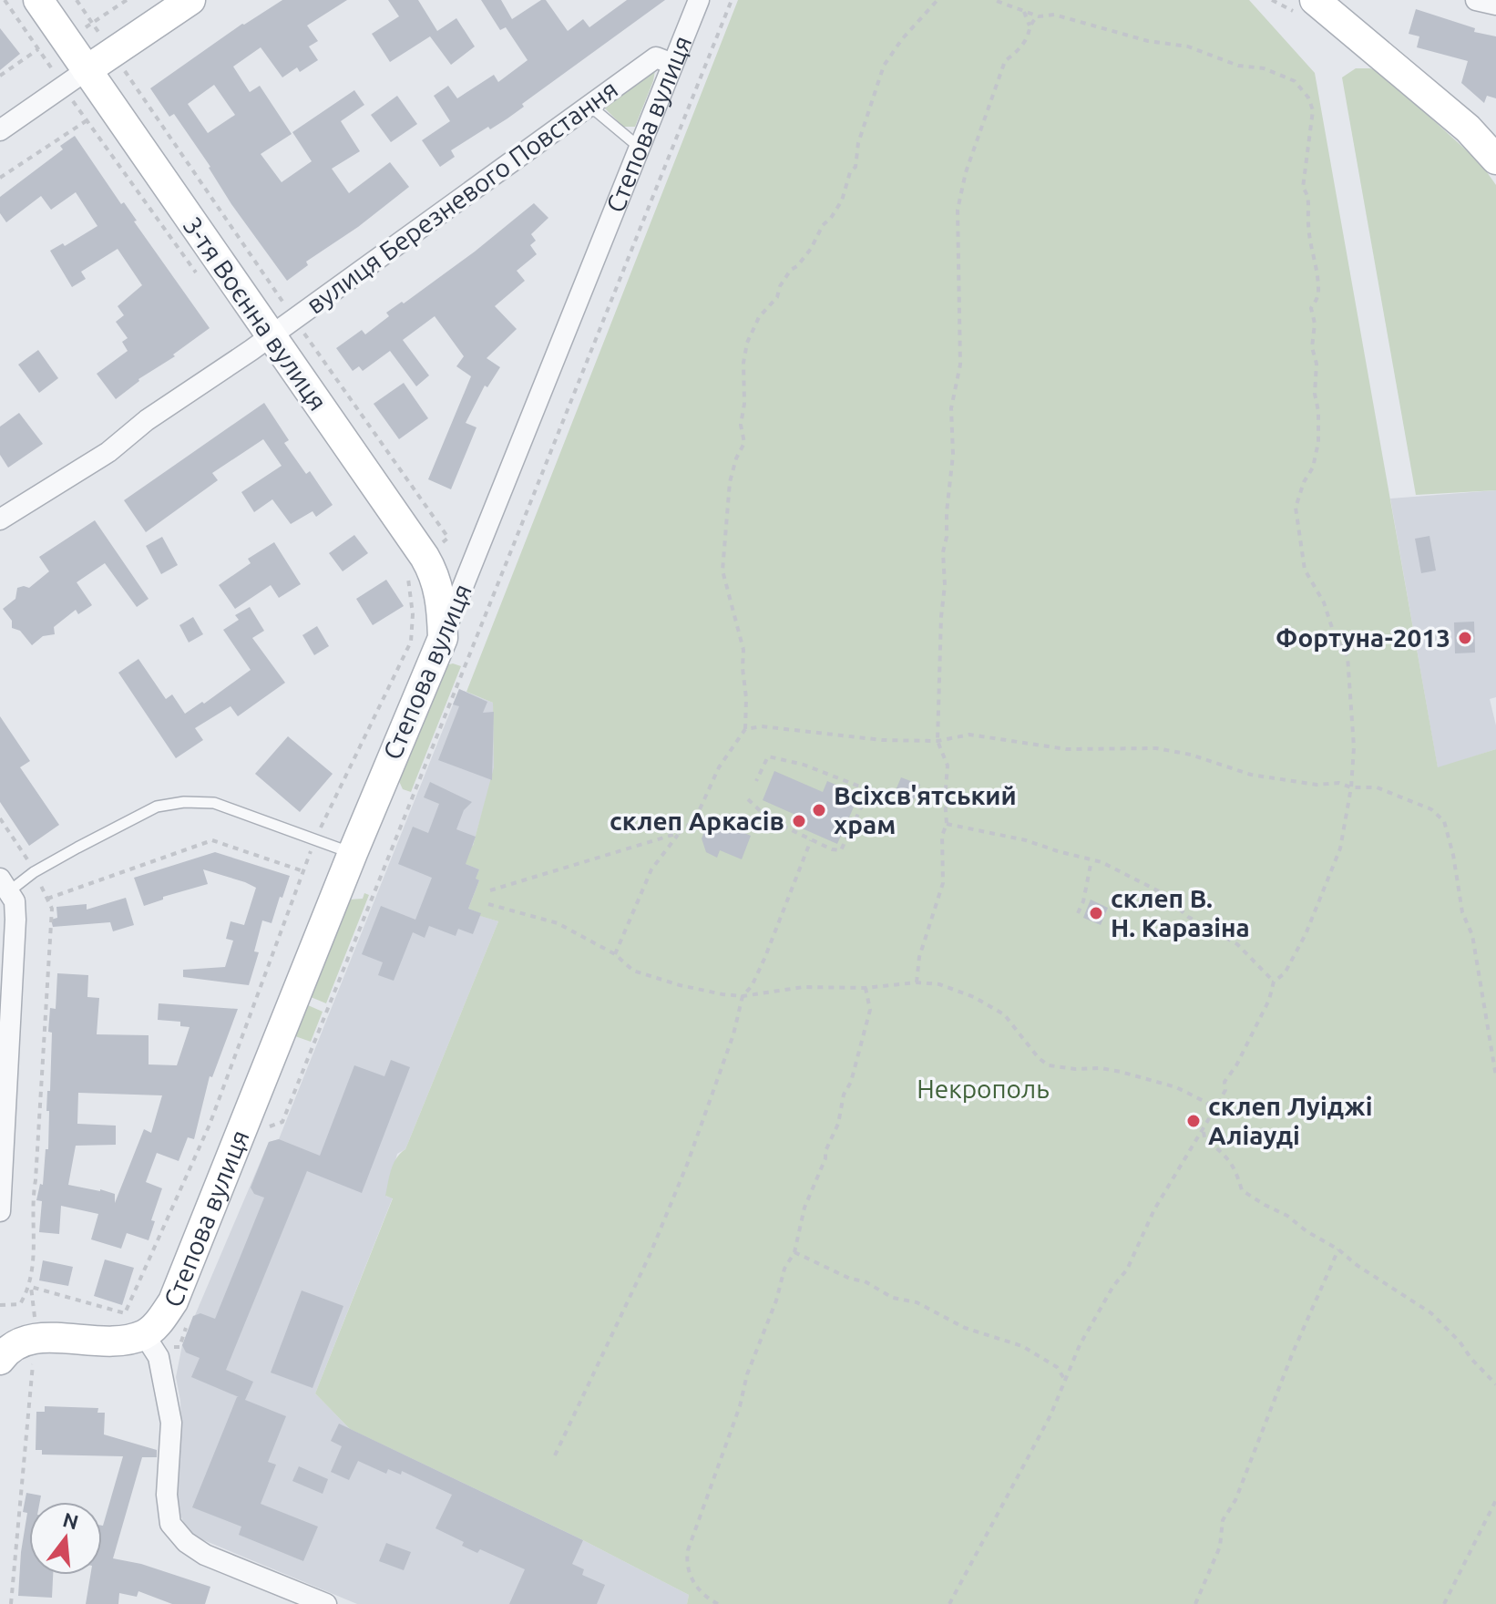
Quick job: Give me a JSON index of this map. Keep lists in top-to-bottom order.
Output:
{
  "streets": {
    "street": ["Степова вулиця", "вулиця Березневого Повстання", "3-тя Воєнна вулиця"]
  },
  "crossings": [
    ["Степова вулиця", "вулиця Березневого Повстання"],
    ["Степова вулиця", "3-тя Воєнна вулиця"],
    ["вулиця Березневого Повстання", "3-тя Воєнна вулиця"]
  ],
  "parks": ["Некрополь"],
  "places": [
    "Фортуна-2013",
    "Всіхсв'ятський храм",
    "склеп Аркасів",
    "склеп В. Н. Каразіна",
    "склеп Луіджі Аліауді"
  ],
  "north": "top"
}
